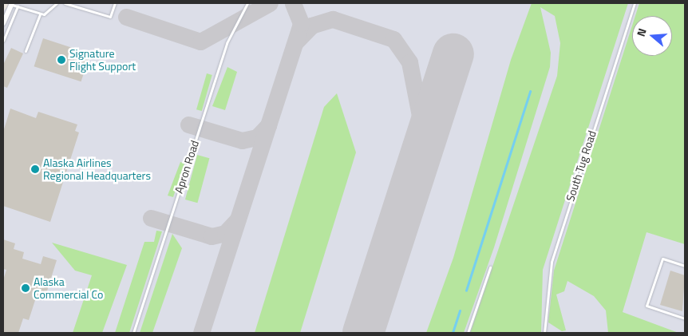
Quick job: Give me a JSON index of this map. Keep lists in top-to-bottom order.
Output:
{
  "streets": {
    "lane": ["South Tug Road", "Apron Road"]
  },
  "places": ["Signature Flight Support", "Alaska Airlines Regional Headquarters", "Alaska Commercial Co"],
  "north": "left"
}
